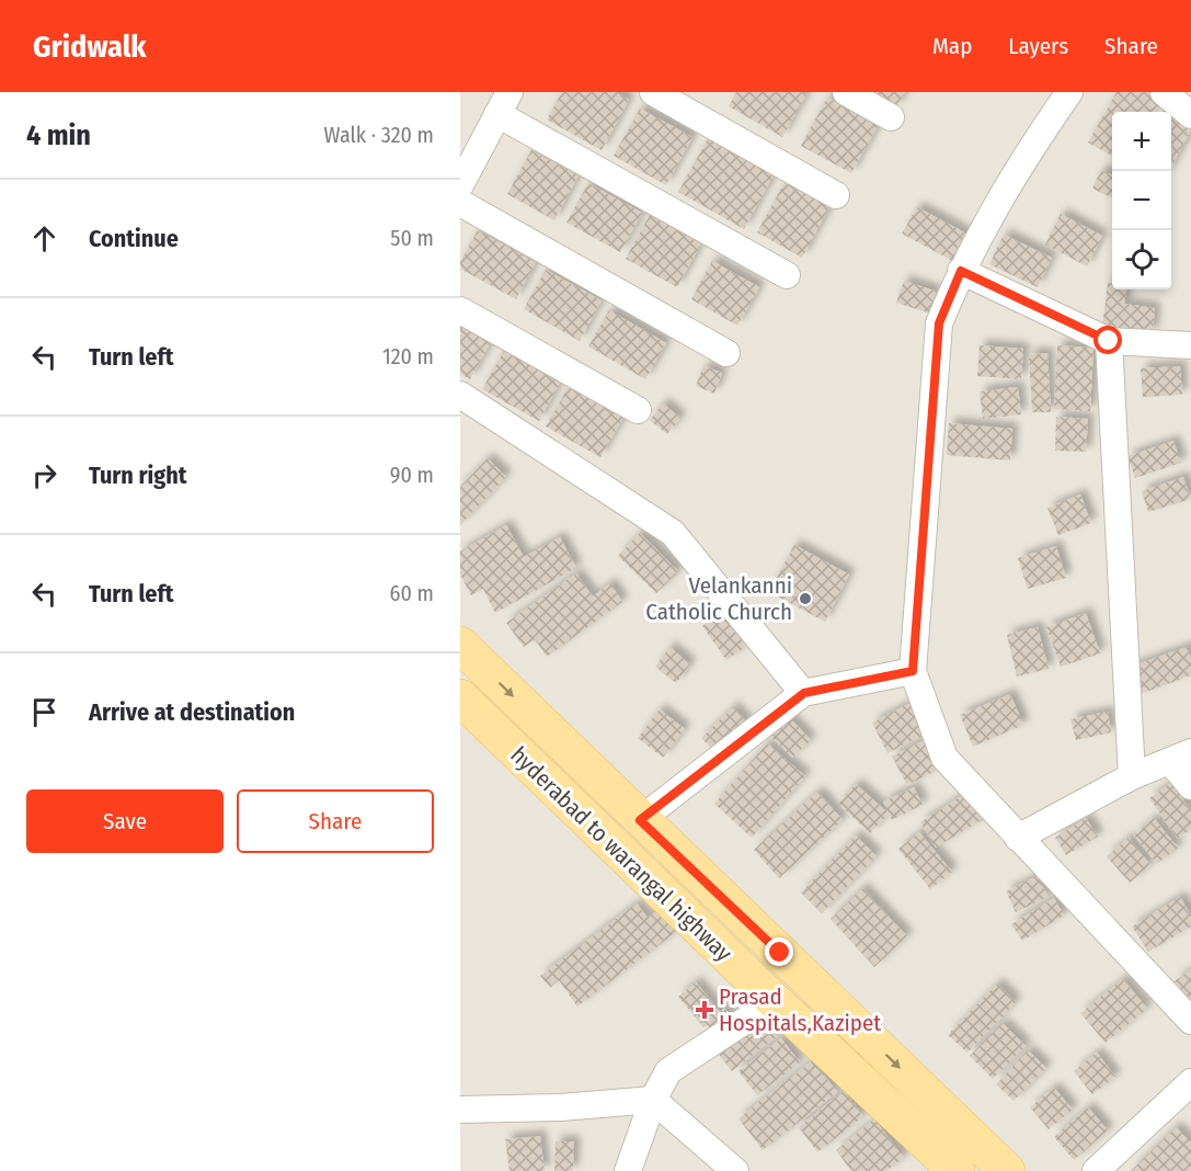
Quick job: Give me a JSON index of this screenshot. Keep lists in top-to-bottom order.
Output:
{
  "streets": {
    "main road": ["hyderabad to warangal highway"]
  },
  "places": {
    "other": ["Velankanni Catholic Church"],
    "health": ["Prasad Hospitals,Kazipet"]
  },
  "page": {
    "header": "Gridwalk",
    "nav": ["Map", "Layers", "Share"],
    "heading": ["4 min", "Walk · 320 m"],
    "map_buttons": ["+", "−"],
    "list": [
      ["Continue", "50 m"],
      ["Turn left", "120 m"],
      ["Turn right", "90 m"],
      ["Turn left", "60 m"],
      "Arrive at destination"
    ],
    "buttons": ["Save", "Share"]
  }
}
